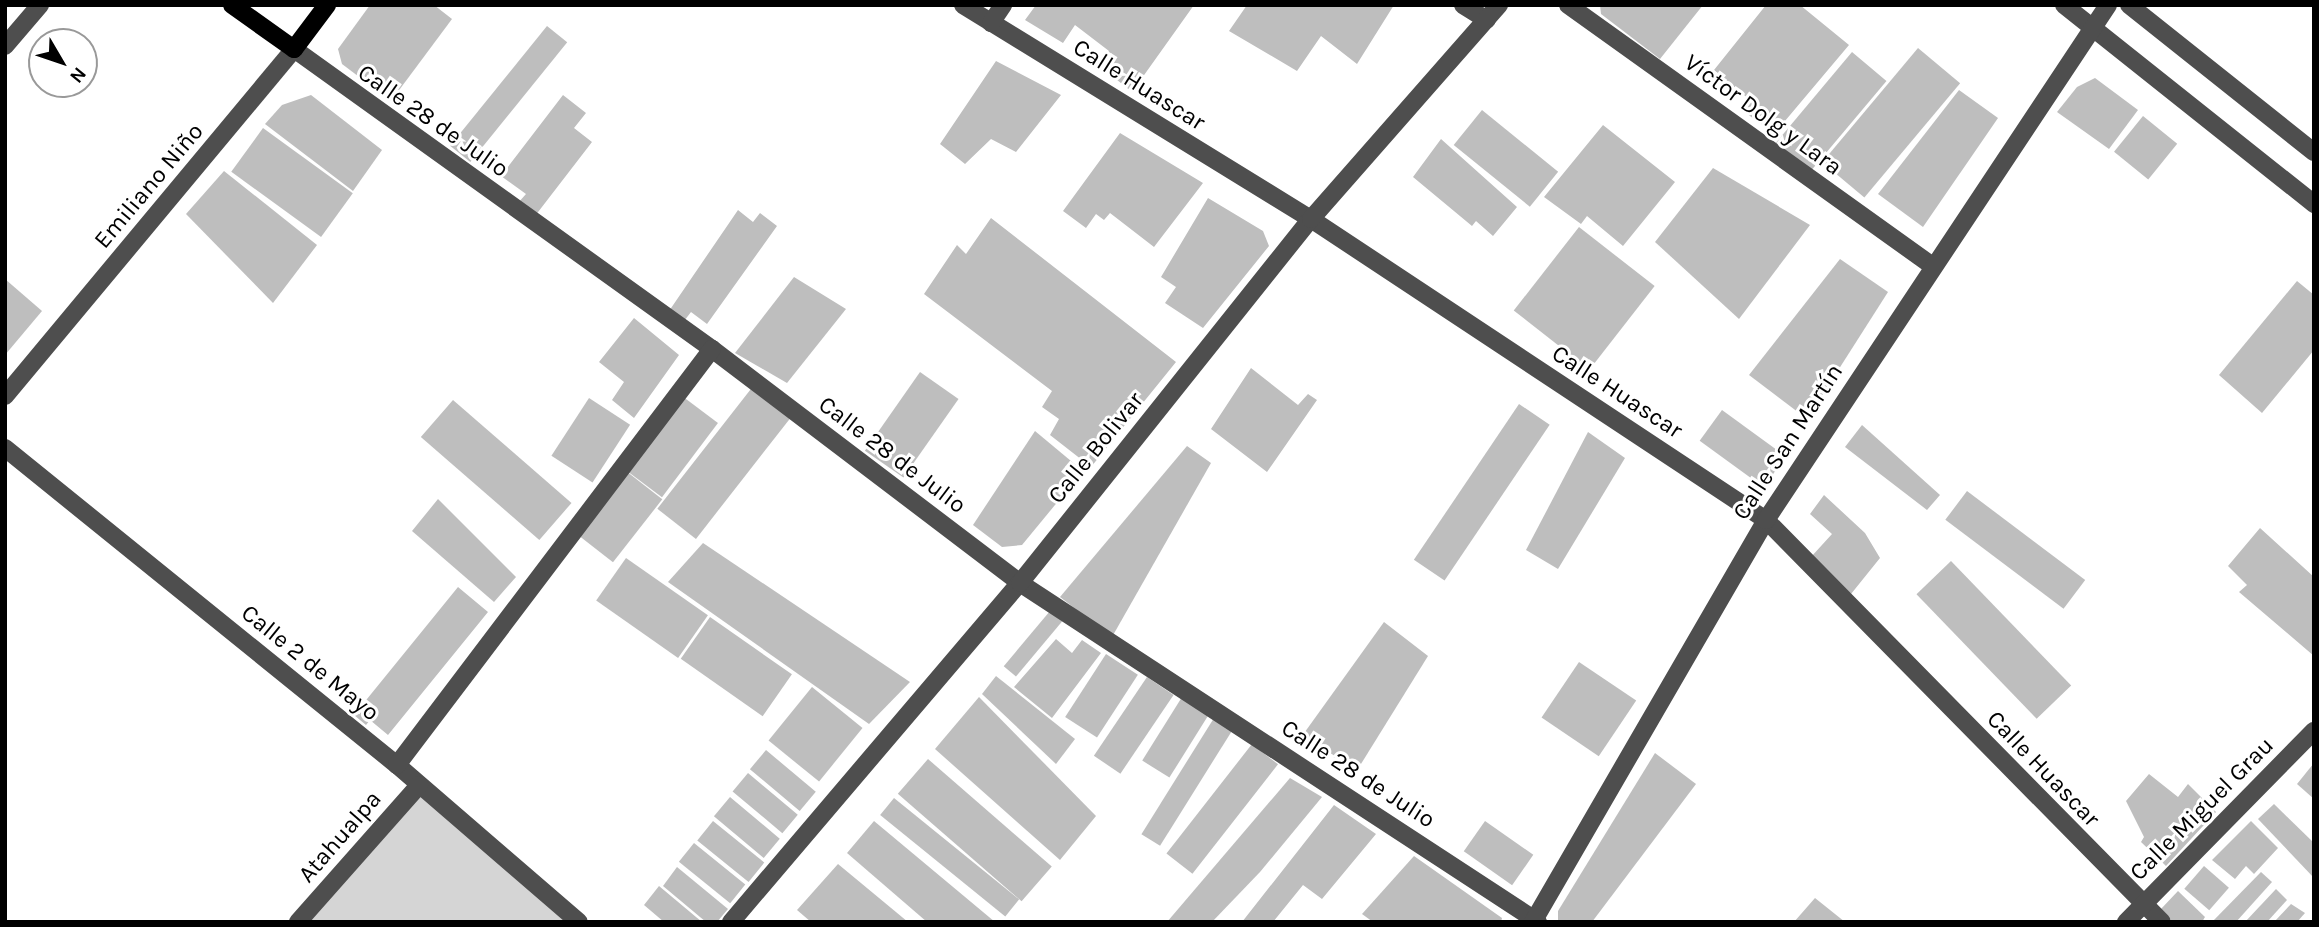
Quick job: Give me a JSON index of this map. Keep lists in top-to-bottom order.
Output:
{
  "streets": {
    "main road": ["Calle 28 de Julio", "Emiliano Niño"],
    "street": [
      "Calle Huascar",
      "Víctor Dolg y Lara",
      "Calle San Martín",
      "Calle Bolivar",
      "Calle 2 de Mayo",
      "Calle Miguel Grau",
      "Atahualpa"
    ]
  },
  "crossings": [
    ["Calle Huascar", "Calle San Martín"],
    ["Calle Huascar", "Calle Bolivar"],
    ["Calle Huascar", "Calle Miguel Grau"],
    ["Víctor Dolg y Lara", "Calle San Martín"],
    ["Calle 28 de Julio", "Emiliano Niño"],
    ["Calle 28 de Julio", "Calle San Martín"],
    ["Calle 28 de Julio", "Calle Bolivar"],
    ["Calle 2 de Mayo", "Atahualpa"]
  ],
  "north": "bottom right"
}
